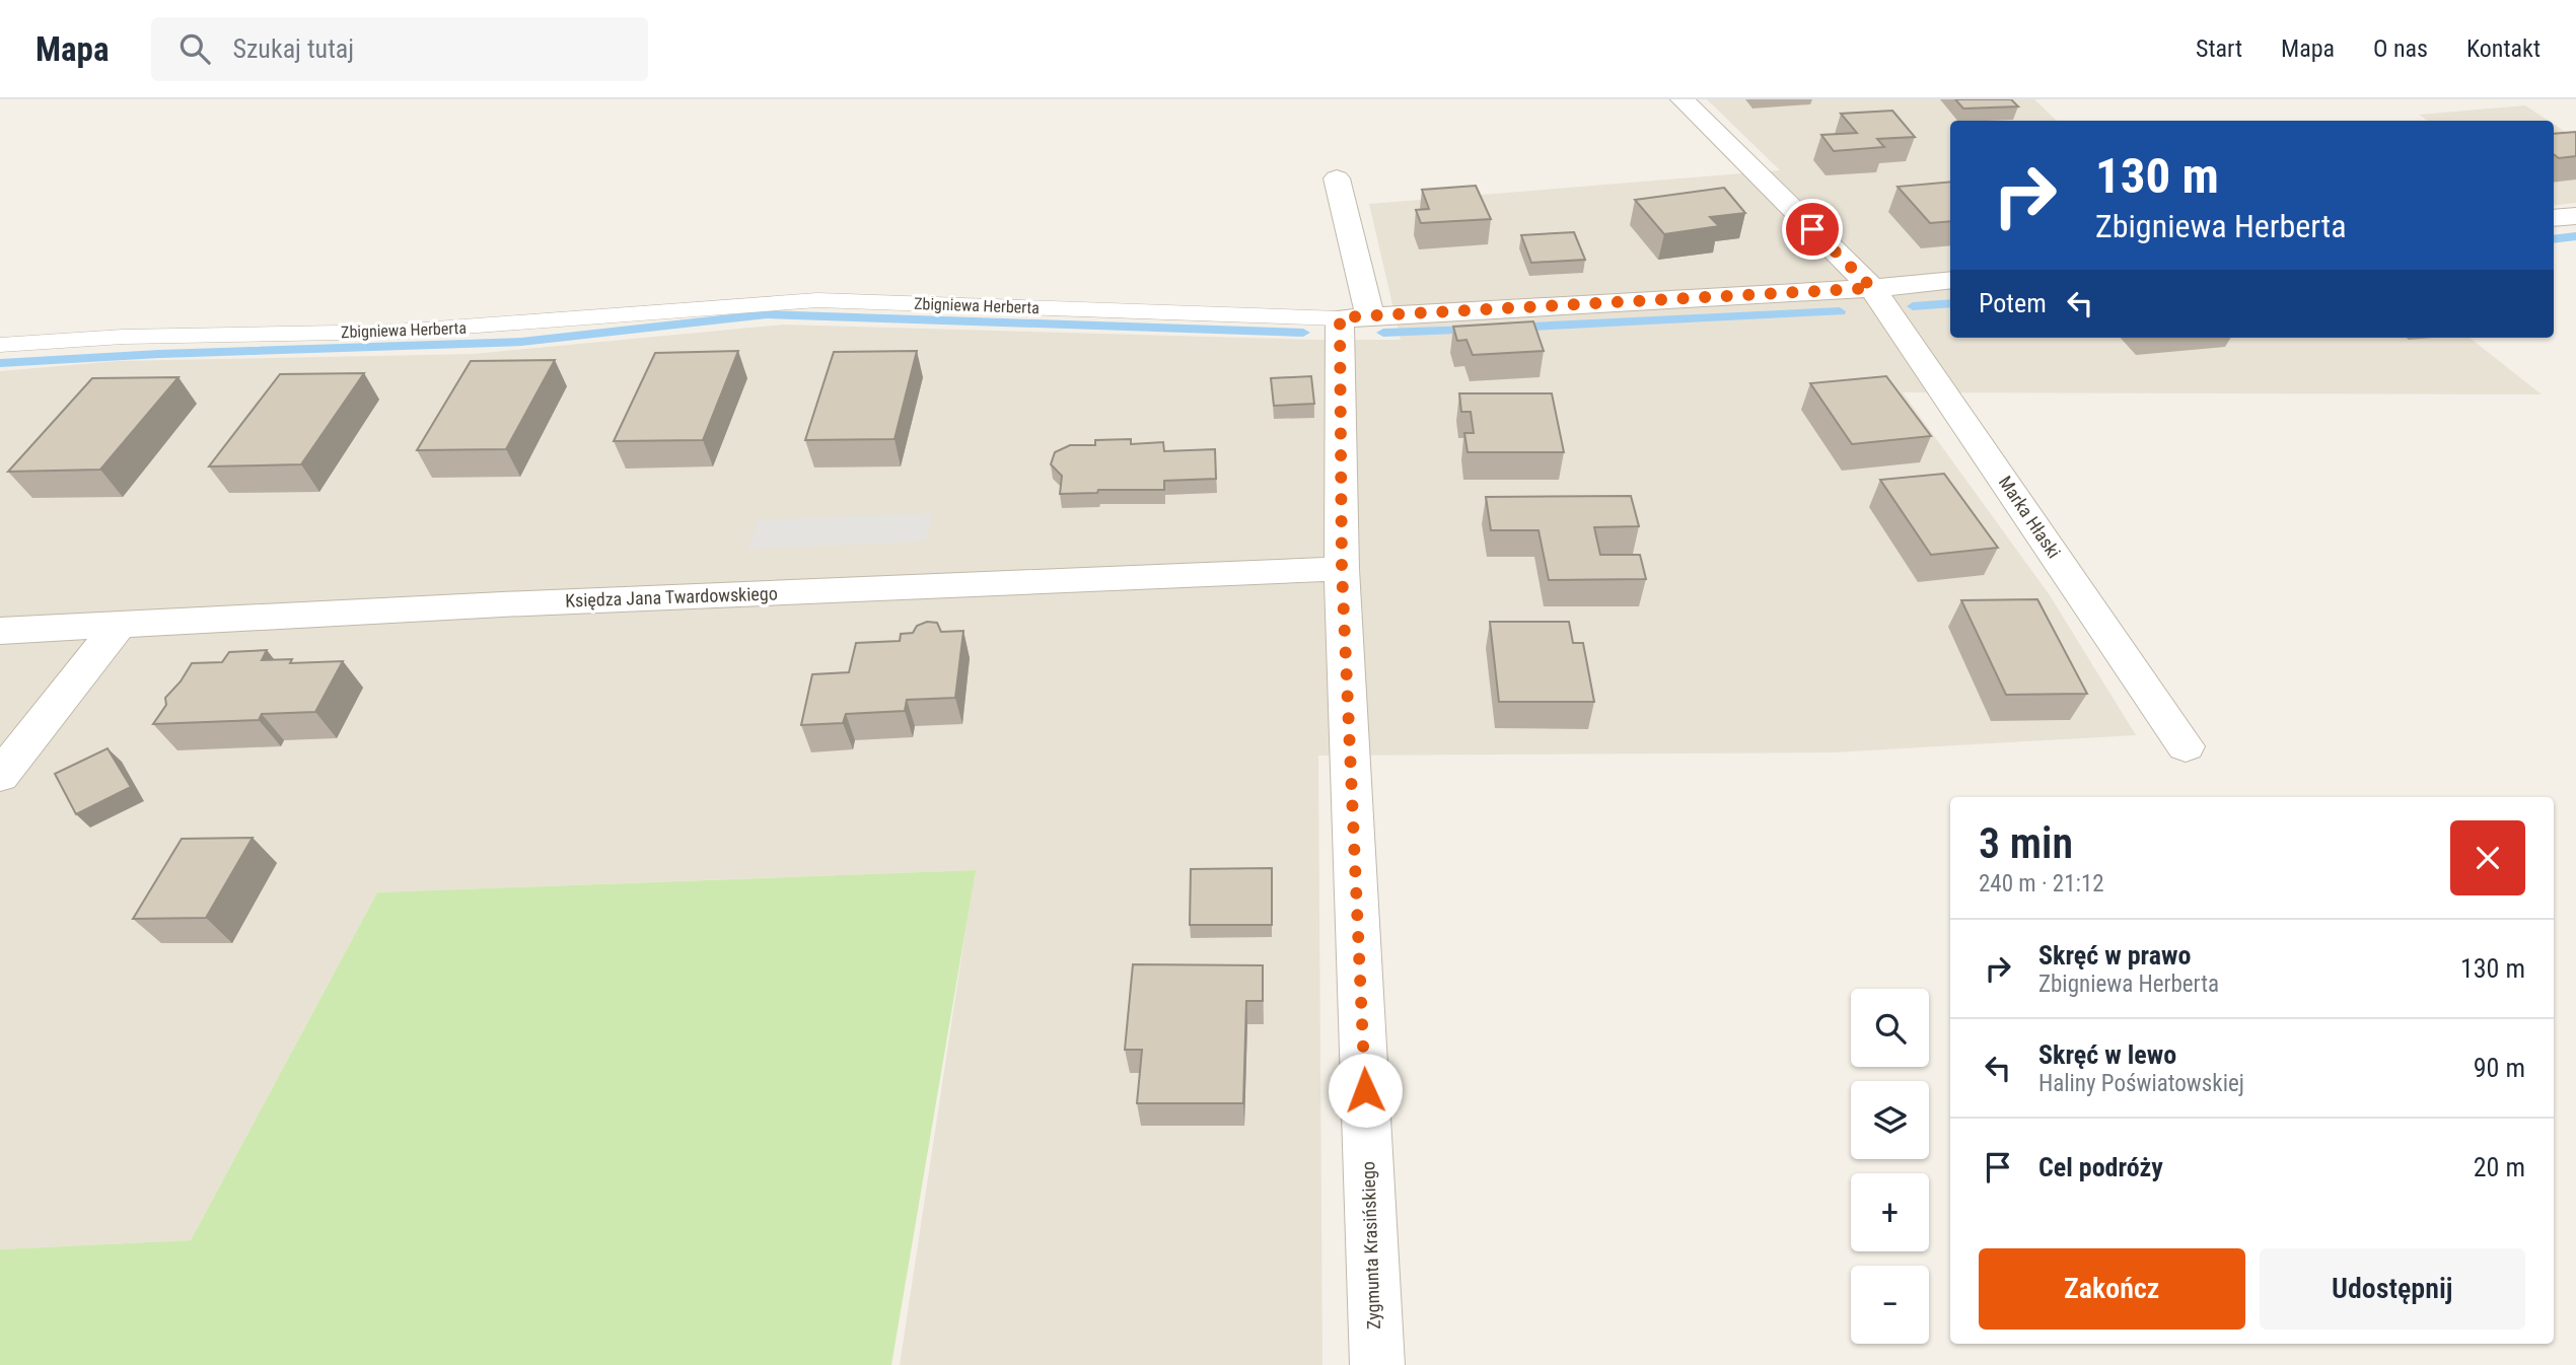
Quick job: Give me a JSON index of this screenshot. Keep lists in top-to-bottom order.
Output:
{
  "streets": {
    "street": [
      "Zbigniewa Herberta",
      "Marka Hłaski",
      "Księdza Jana Twardowskiego",
      "Zygmunta Krasińskiego"
    ]
  },
  "crossings": [
    ["Zbigniewa Herberta", "Marka Hłaski"],
    ["Zbigniewa Herberta", "Zygmunta Krasińskiego"],
    ["Księdza Jana Twardowskiego", "Zygmunta Krasińskiego"]
  ],
  "page": {
    "header": "Mapa",
    "search": "Szukaj tutaj",
    "nav": [
      "Start",
      "Mapa",
      "O nas",
      "Kontakt"
    ],
    "turn": ["130 m", "Zbigniewa Herberta"],
    "then": "Potem",
    "heading": ["3 min", "240 m · 21:12"],
    "list": [
      {
        "name": "Skręć w prawo",
        "note": "Zbigniewa Herberta",
        "value": "130 m"
      },
      {
        "name": "Skręć w lewo",
        "note": "Haliny Poświatowskiej",
        "value": "90 m"
      },
      {
        "name": "Cel podróży",
        "value": "20 m"
      }
    ],
    "map_buttons": ["+", "−"],
    "buttons": ["Zakończ", "Udostępnij"]
  }
}
